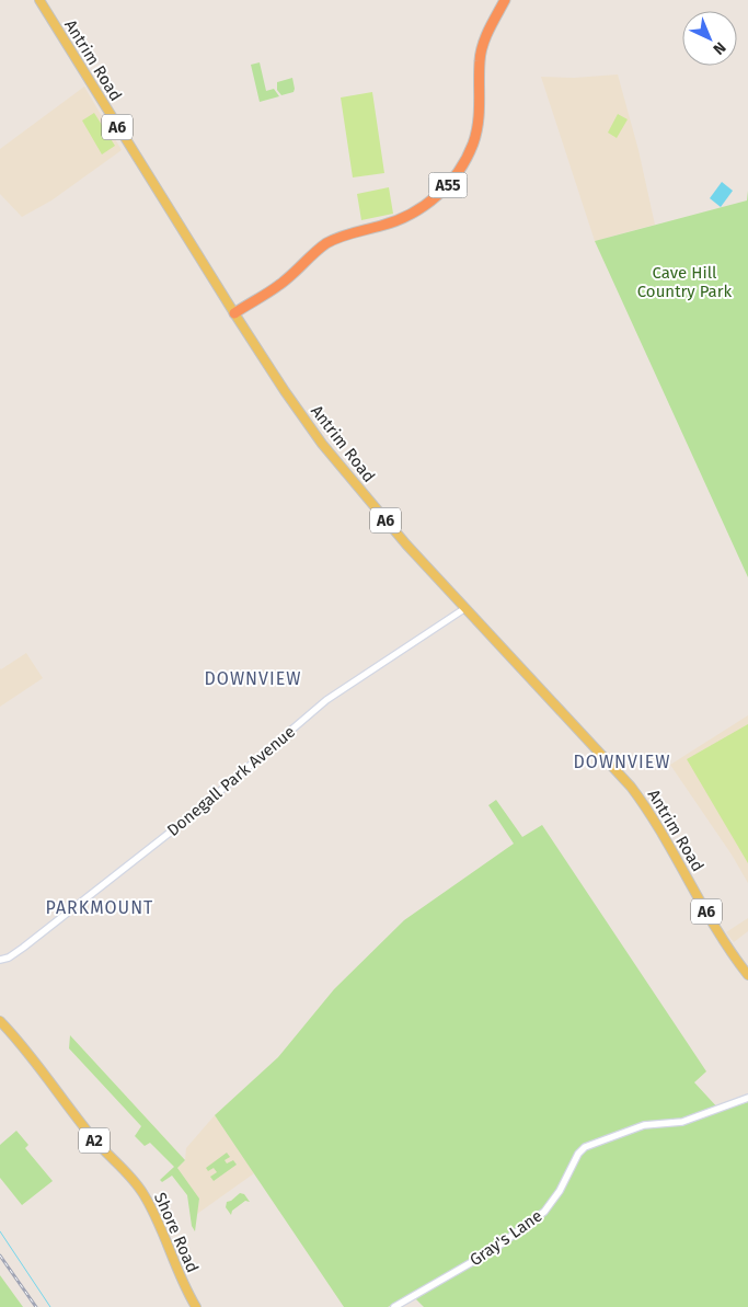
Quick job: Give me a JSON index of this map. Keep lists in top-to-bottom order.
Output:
{
  "streets": {
    "highway": ["A55"],
    "main road": [
      "Antrim Road",
      "A6",
      "A2",
      "Shore Road"
    ],
    "street": ["Donegall Park Avenue", "Gray's Lane"]
  },
  "crossings": [
    ["Antrim Road", "A55"],
    ["Antrim Road", "Donegall Park Avenue"]
  ],
  "districts": ["DOWNVIEW", "DOWNVIEW", "PARKMOUNT"],
  "parks": ["Cave Hill Country Park"],
  "north": "bottom right"
}
